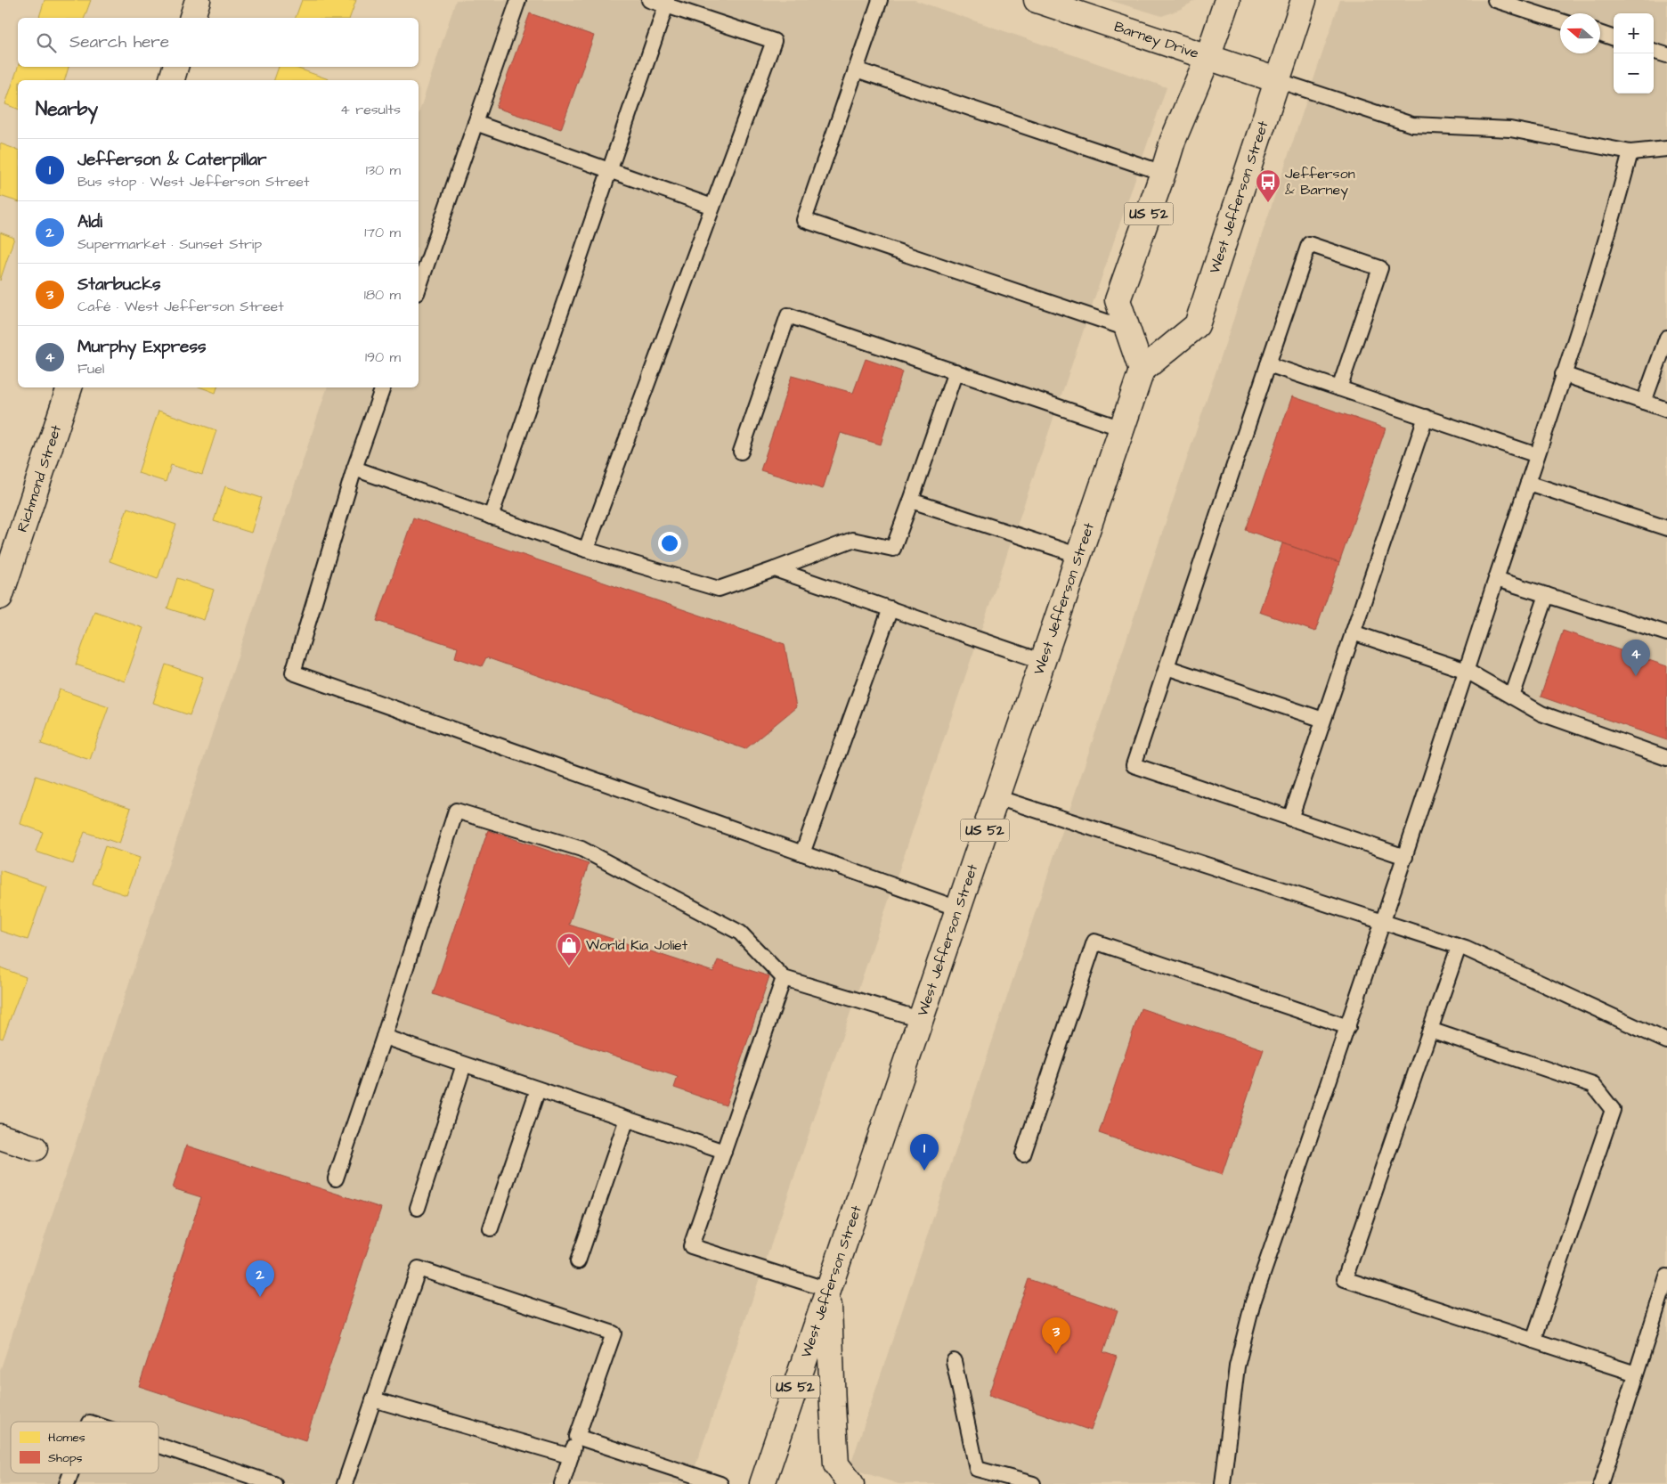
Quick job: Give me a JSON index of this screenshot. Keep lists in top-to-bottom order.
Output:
{
  "streets": {
    "main road": [
      "Barney Drive",
      "West Jefferson Street",
      "US 52",
      "Richmond Street"
    ]
  },
  "crossings": [
    ["Barney Drive", "West Jefferson Street"],
    ["Barney Drive", "US 52"],
    ["West Jefferson Street", "US 52"]
  ],
  "places": {
    "bus stop": ["Jefferson & Barney"],
    "shop": ["World Kia Joliet"]
  },
  "legend": ["Homes", "Shops"],
  "north": "left",
  "page": {
    "map_buttons": ["+", "−"],
    "search": "Search here",
    "heading": ["Nearby", "4 results"],
    "list": [
      {
        "mark": "1",
        "name": "Jefferson & Caterpillar",
        "note": "Bus stop · West Jefferson Street",
        "value": "130 m"
      },
      {
        "mark": "2",
        "name": "Aldi",
        "note": "Supermarket · Sunset Strip",
        "value": "170 m"
      },
      {
        "mark": "3",
        "name": "Starbucks",
        "note": "Café · West Jefferson Street",
        "value": "180 m"
      },
      {
        "mark": "4",
        "name": "Murphy Express",
        "note": "Fuel",
        "value": "190 m"
      }
    ],
    "pins": [
      "4",
      "1",
      "2",
      "3"
    ]
  }
}
